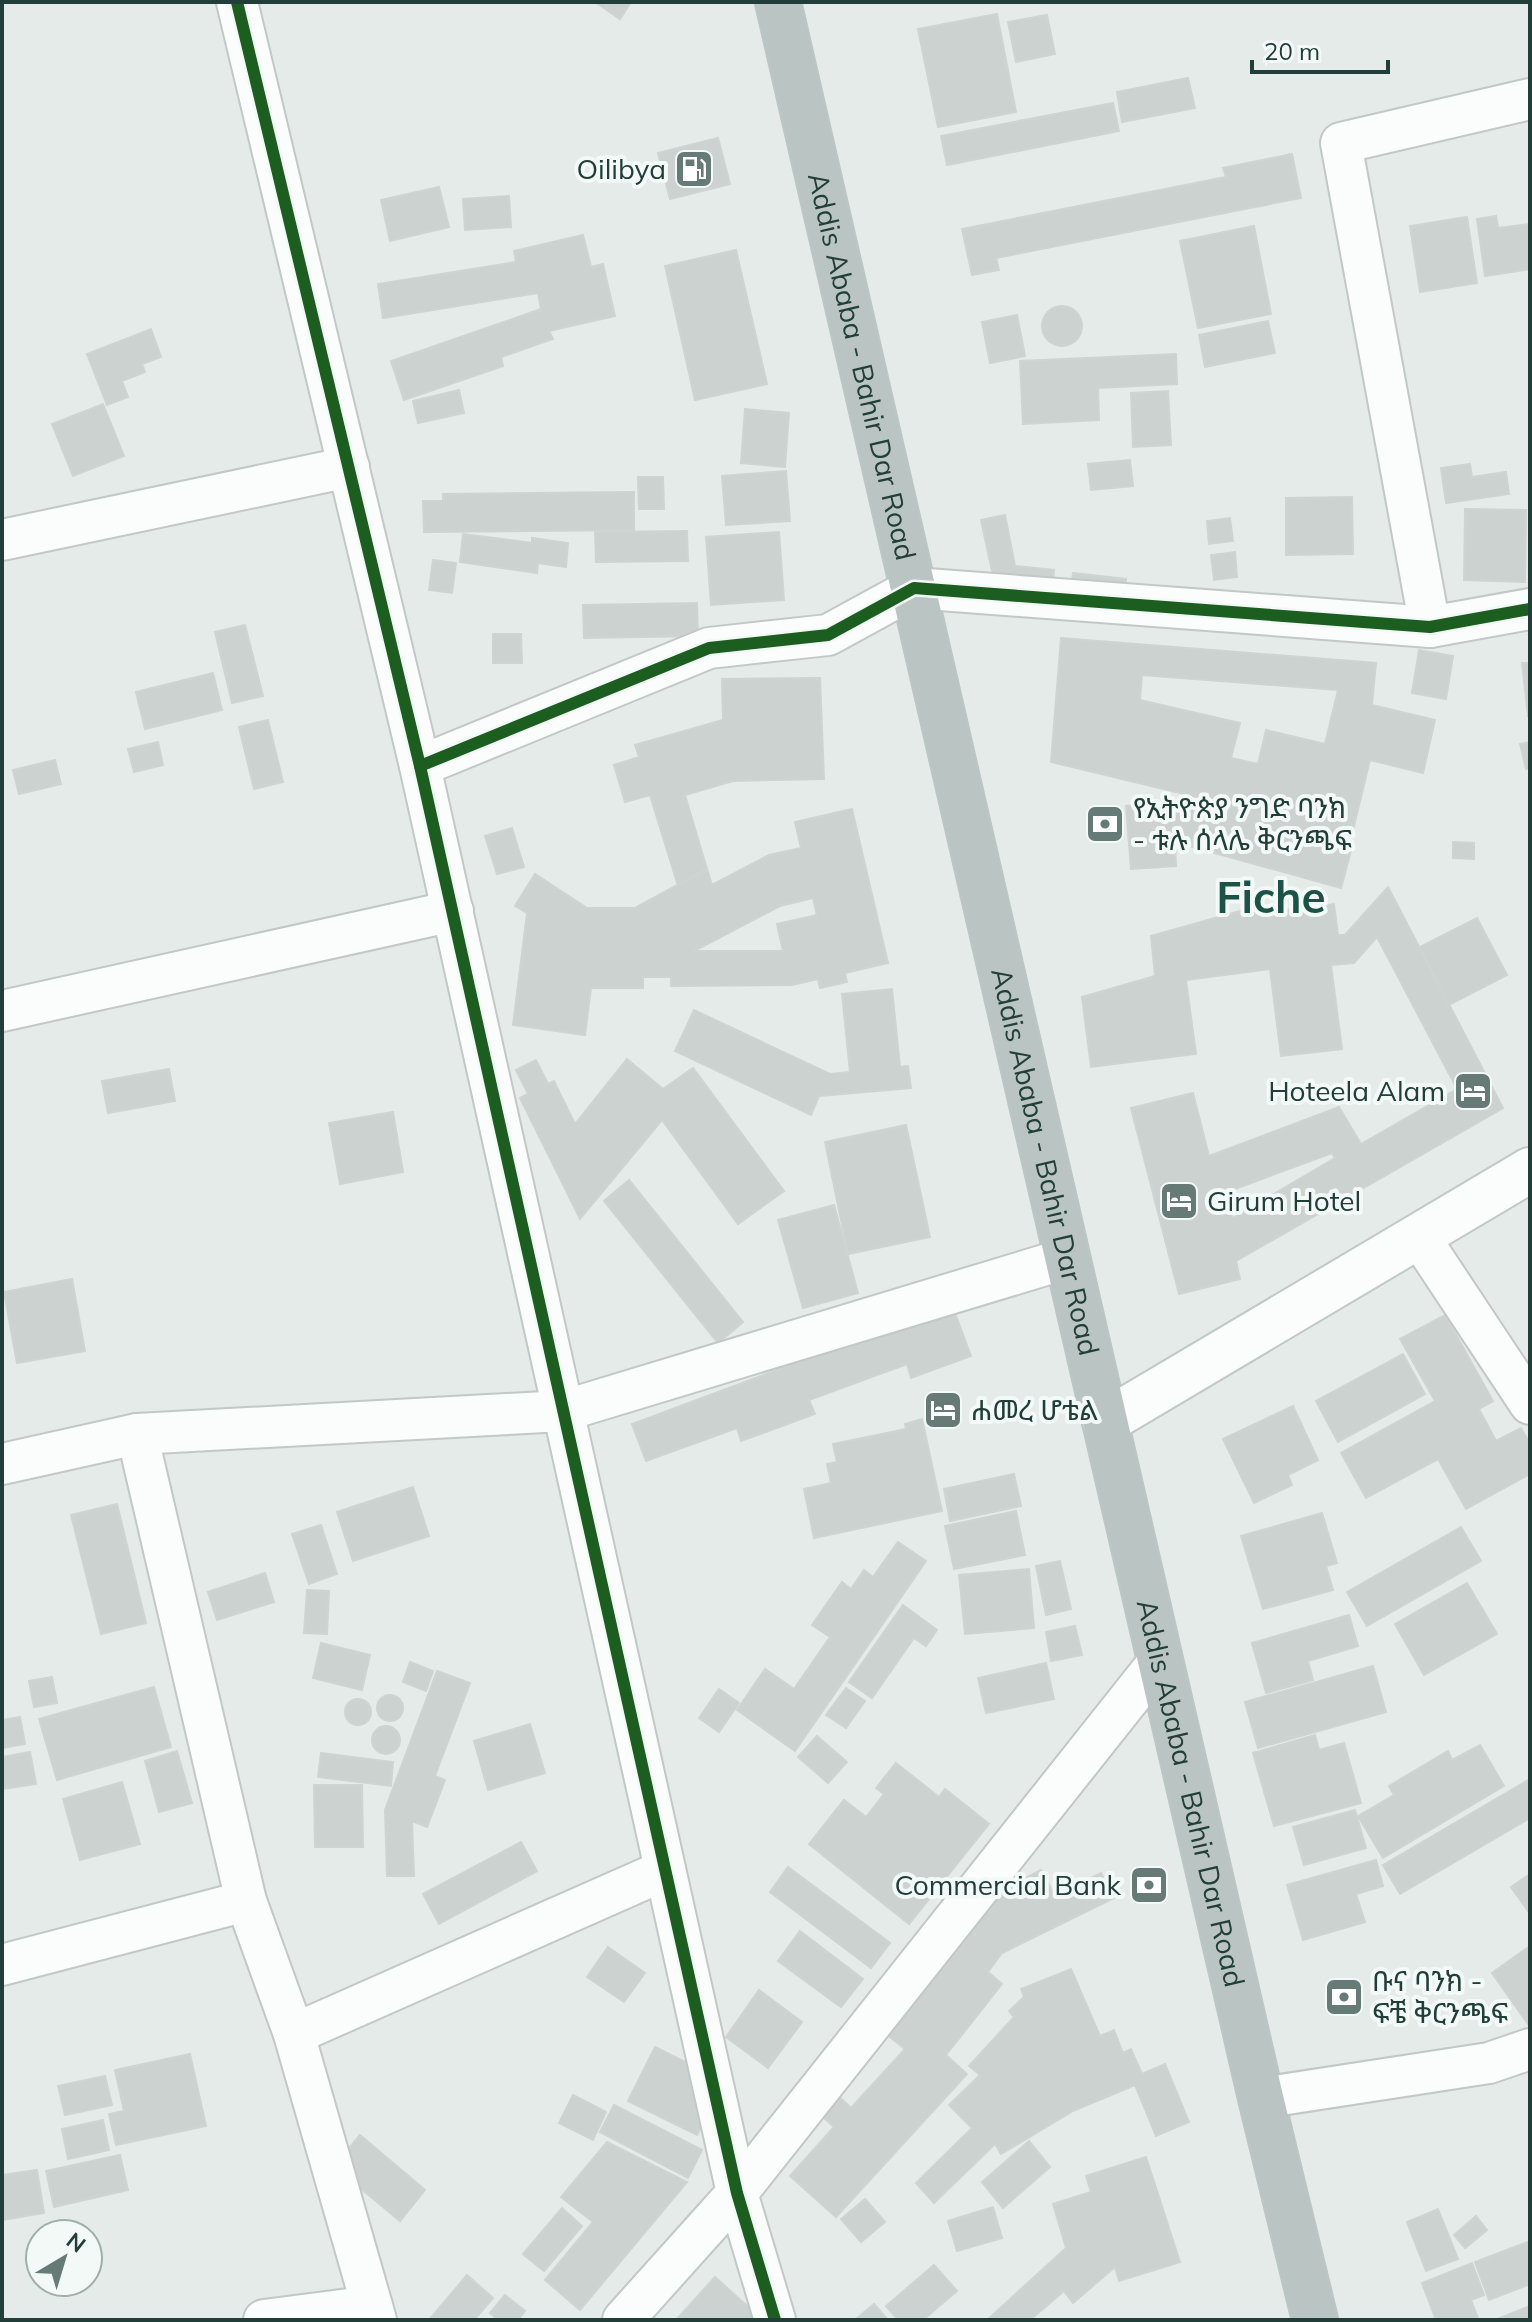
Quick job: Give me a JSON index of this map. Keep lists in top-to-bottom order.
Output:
{
  "streets": {
    "highway": ["Addis Ababa - Bahir Dar Road"]
  },
  "districts": ["Fiche"],
  "places": {
    "fuel station": ["Oilibya"],
    "bank": ["የኢትዮጵያ ንግድ ባንክ - ቱሉ ሰላሌ ቅርንጫፍ", "Commercial Bank", "ቡና ባንክ - ፍቼ ቅርንጫፍ"],
    "hotel": ["Hoteela Alam", "Girum Hotel", "ሐመረ ሆቴል"]
  },
  "scale_bar": "20 m",
  "north": "top right"
}
